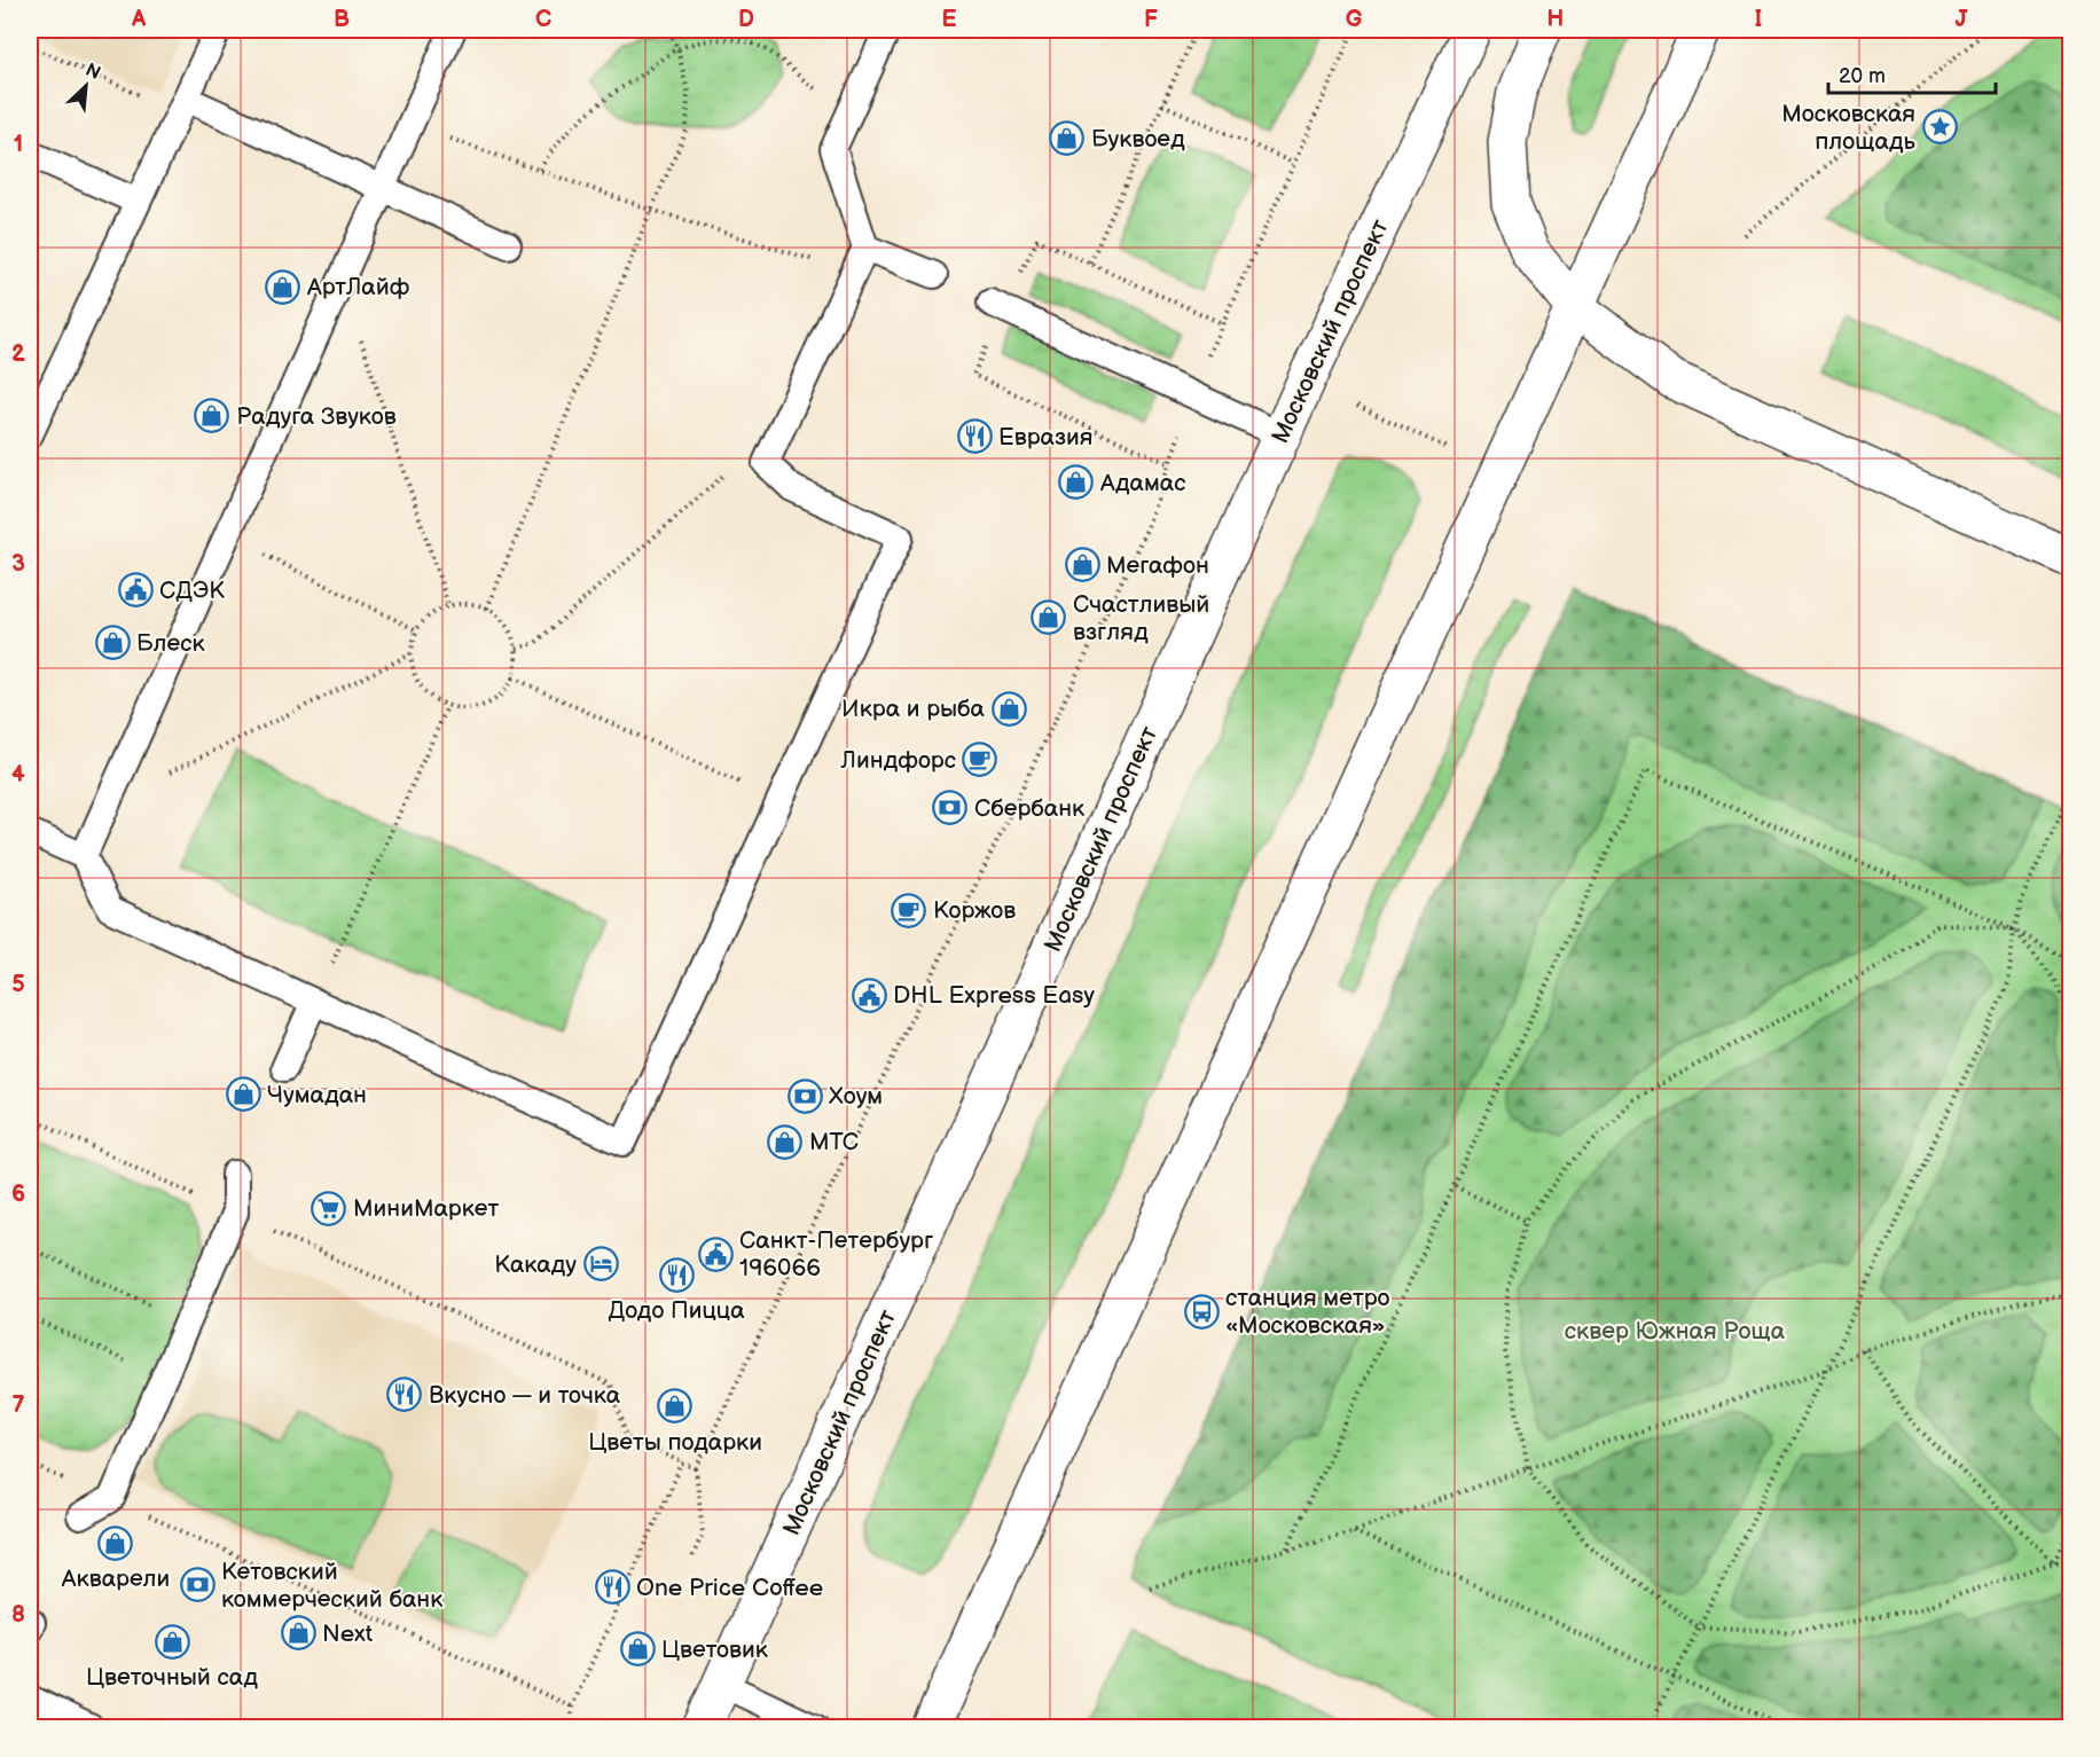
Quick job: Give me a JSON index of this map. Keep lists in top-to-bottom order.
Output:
{
  "streets": {
    "main road": ["Московский проспект"]
  },
  "parks": ["сквер Южная Роща"],
  "places": {
    "place": ["Московская площадь"],
    "shop": [
      "Буквоед",
      "АртЛайф",
      "Радуга Звуков",
      "Адамас",
      "Мегафон",
      "Счастливый взгляд",
      "Блеск",
      "Икра и рыба",
      "Чумадан",
      "МТС",
      "Цветы подарки",
      "Акварели",
      "Next",
      "Цветочный сад",
      "Цветовик"
    ],
    "restaurant": [
      "Евразия",
      "Додо Пицца",
      "Вкусно — и точка",
      "One Price Coffee"
    ],
    "public building": ["СДЭК", "DHL Express Easy", "Санкт-Петербург 196066"],
    "cafe": ["Линдфорс", "Коржов"],
    "bank": ["Сбербанк", "Хоум", "Кетовский коммерческий банк"],
    "supermarket": ["МиниМаркет"],
    "hotel": ["Какаду"],
    "bus stop": ["станция метро «Московская»"]
  },
  "scale_bar": "20 m",
  "north": "top right",
  "grid": {
    "columns": [
      "A",
      "B",
      "C",
      "D",
      "E",
      "F",
      "G",
      "H",
      "I",
      "J"
    ],
    "rows": [
      "1",
      "2",
      "3",
      "4",
      "5",
      "6",
      "7",
      "8"
    ]
  }
}
